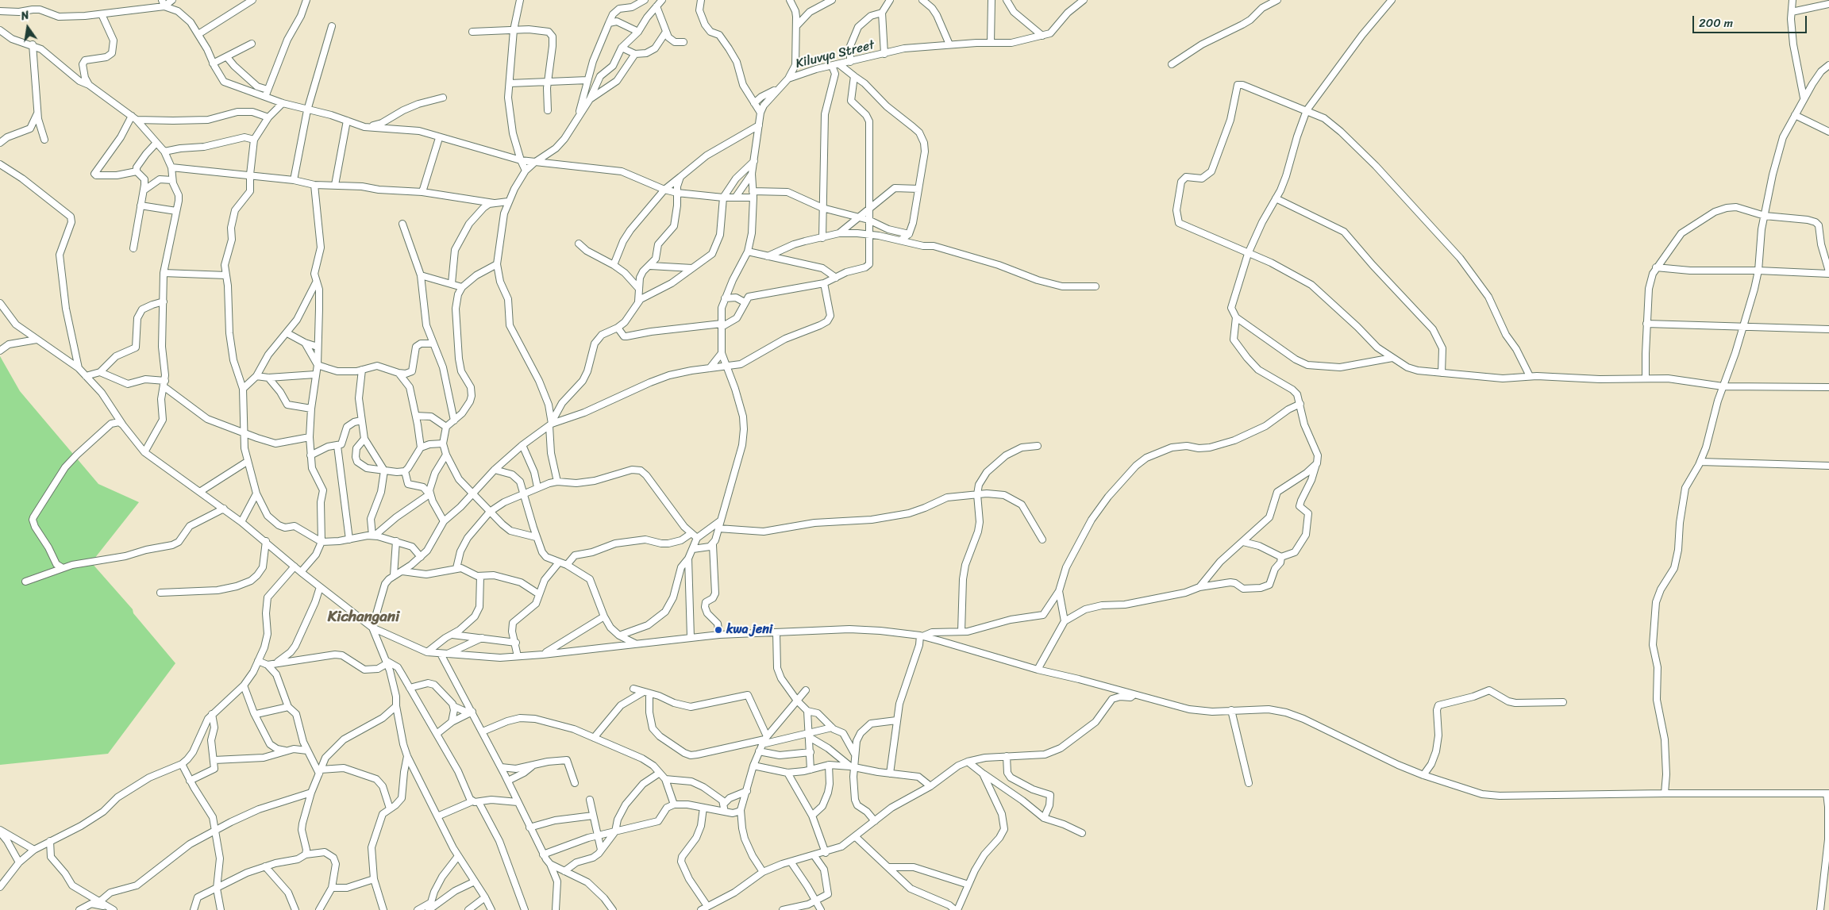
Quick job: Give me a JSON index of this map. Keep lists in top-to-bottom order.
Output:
{
  "streets": {
    "street": ["Kiluvya Street"]
  },
  "districts": ["Kichangani"],
  "places": ["kwa jeni"],
  "scale_bar": "200 m",
  "north": "top"
}
